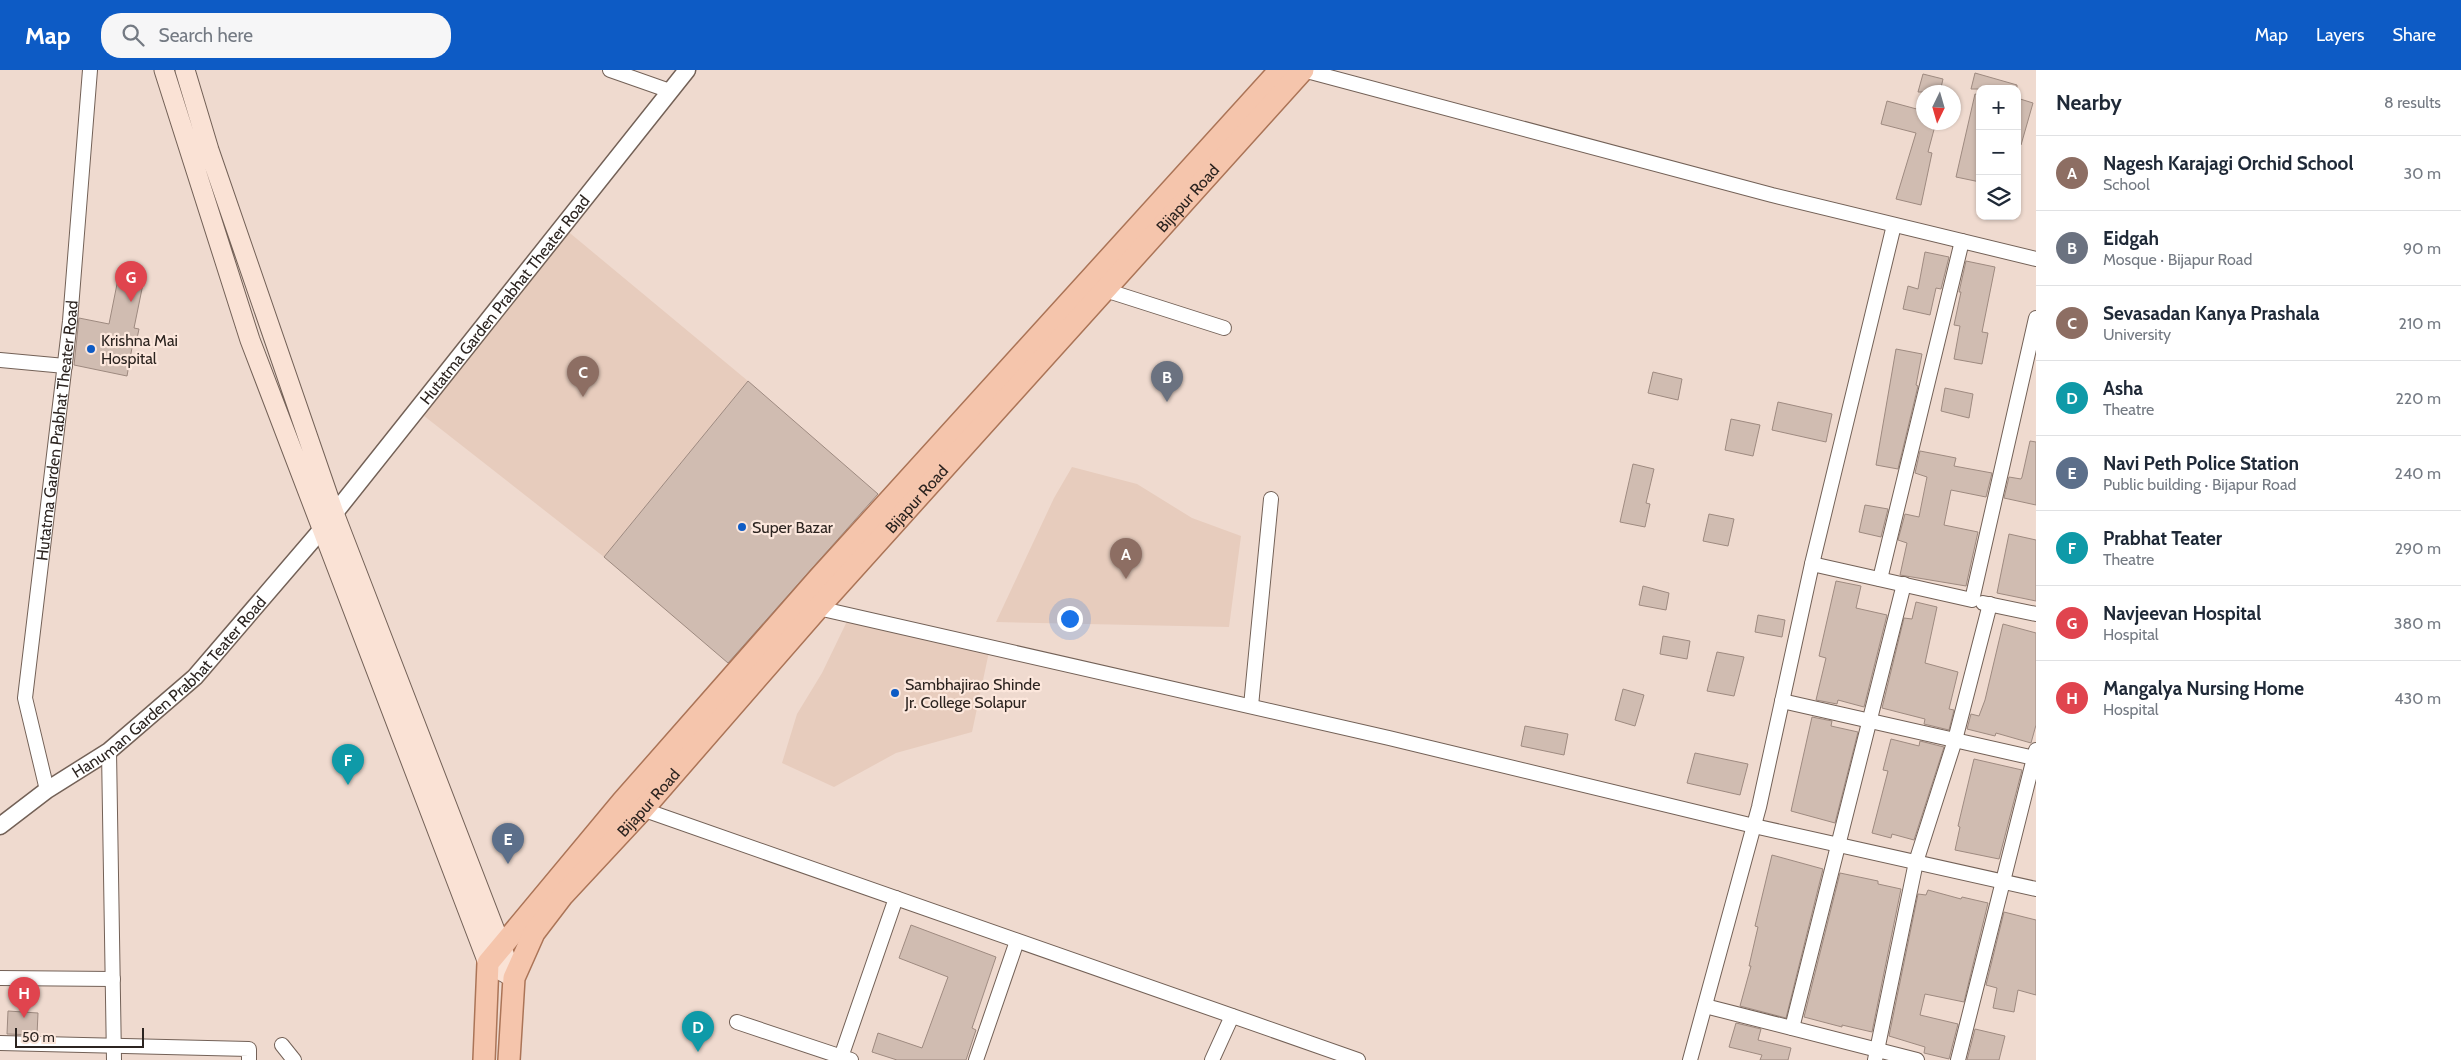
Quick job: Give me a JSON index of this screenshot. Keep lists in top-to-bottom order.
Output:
{
  "streets": {
    "main road": ["Bijapur Road"],
    "street": ["Hutatma Garden Prabhat Theater Road", "Hanuman Garden Prabhat Teater Road"]
  },
  "crossings": [
    ["Hutatma Garden Prabhat Theater Road", "Hanuman Garden Prabhat Teater Road"]
  ],
  "places": ["Krishna Mai Hospital", "Super Bazar", "Sambhajirao Shinde Jr. College Solapur"],
  "scale_bar": "50 m",
  "north": "bottom",
  "page": {
    "header": "Map",
    "search": "Search here",
    "nav": ["Map", "Layers", "Share"],
    "heading": ["Nearby", "8 results"],
    "map_buttons": ["+", "−"],
    "list": [
      {
        "mark": "A",
        "name": "Nagesh Karajagi Orchid School",
        "note": "School",
        "value": "30 m"
      },
      {
        "mark": "B",
        "name": "Eidgah",
        "note": "Mosque · Bijapur Road",
        "value": "90 m"
      },
      {
        "mark": "C",
        "name": "Sevasadan Kanya Prashala",
        "note": "University",
        "value": "210 m"
      },
      {
        "mark": "D",
        "name": "Asha",
        "note": "Theatre",
        "value": "220 m"
      },
      {
        "mark": "E",
        "name": "Navi Peth Police Station",
        "note": "Public building · Bijapur Road",
        "value": "240 m"
      },
      {
        "mark": "F",
        "name": "Prabhat Teater",
        "note": "Theatre",
        "value": "290 m"
      },
      {
        "mark": "G",
        "name": "Navjeevan Hospital",
        "note": "Hospital",
        "value": "380 m"
      },
      {
        "mark": "H",
        "name": "Mangalya Nursing Home",
        "note": "Hospital",
        "value": "430 m"
      }
    ],
    "pins": [
      "G",
      "C",
      "B",
      "A",
      "F",
      "E",
      "H",
      "D"
    ],
    "scale": "50 m"
  }
}
